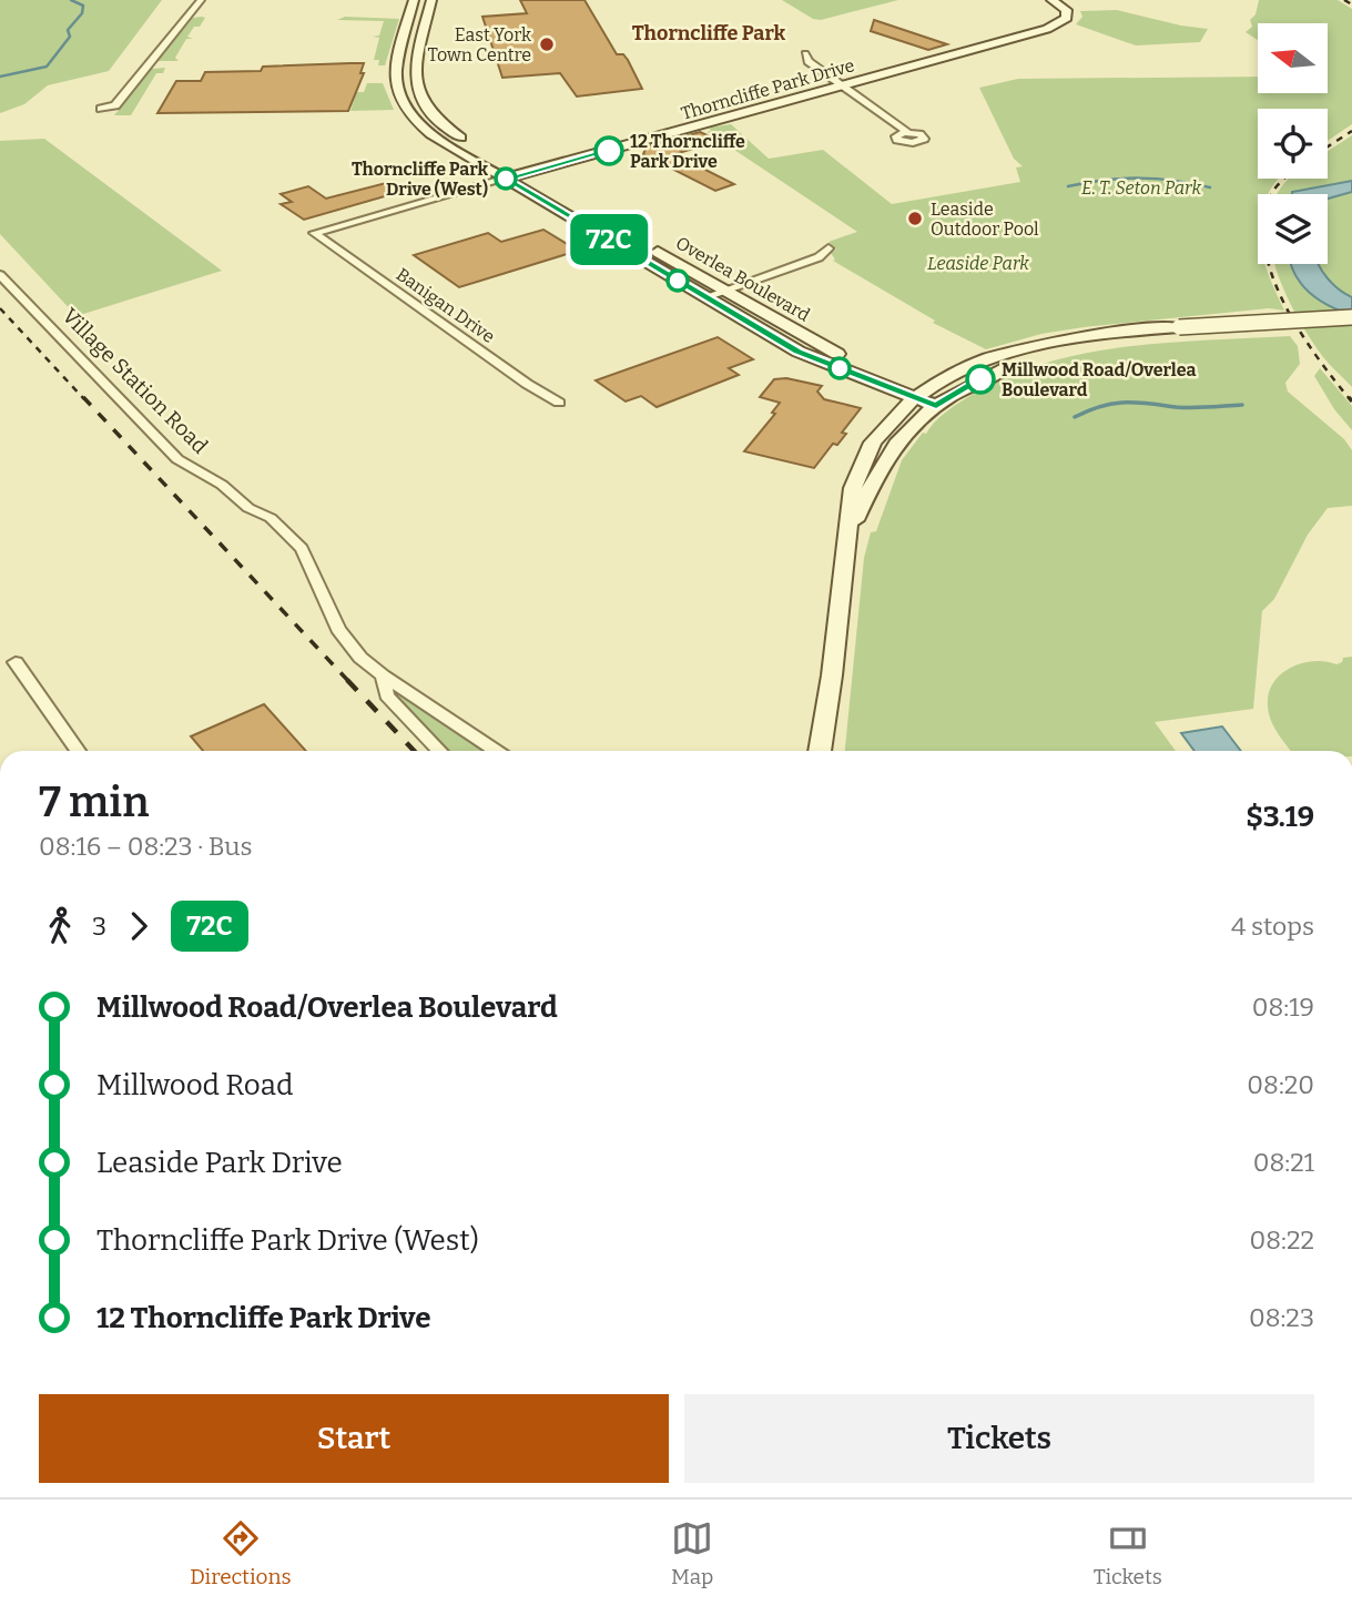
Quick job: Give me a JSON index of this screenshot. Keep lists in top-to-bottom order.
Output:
{
  "streets": {
    "main road": ["Thorncliffe Park Drive", "Overlea Boulevard"],
    "street": ["Banigan Drive", "Village Station Road"]
  },
  "crossings": [
    ["Thorncliffe Park Drive", "Overlea Boulevard"],
    ["Thorncliffe Park Drive", "Banigan Drive"]
  ],
  "districts": ["Thorncliffe Park"],
  "parks": ["E. T. Seton Park", "Leaside Park"],
  "places": [
    "East York Town Centre",
    "12 Thorncliffe Park Drive",
    "Thorncliffe Park Drive (West)",
    "Leaside Outdoor Pool",
    "Millwood Road/Overlea Boulevard"
  ],
  "lines": ["bus line 72C"],
  "north": "left",
  "page": {
    "on_map": "72C",
    "heading": ["7 min", "08:16 – 08:23 · Bus", "$3.19"],
    "legs": ["3", "72C", "4 stops"],
    "list": [
      {
        "name": "Millwood Road/Overlea Boulevard",
        "value": "08:19"
      },
      {
        "name": "Millwood Road",
        "value": "08:20"
      },
      {
        "name": "Leaside Park Drive",
        "value": "08:21"
      },
      {
        "name": "Thorncliffe Park Drive (West)",
        "value": "08:22"
      },
      {
        "name": "12 Thorncliffe Park Drive",
        "value": "08:23"
      }
    ],
    "buttons": ["Start", "Tickets"],
    "tabs": ["Directions", "Map", "Tickets"]
  }
}
